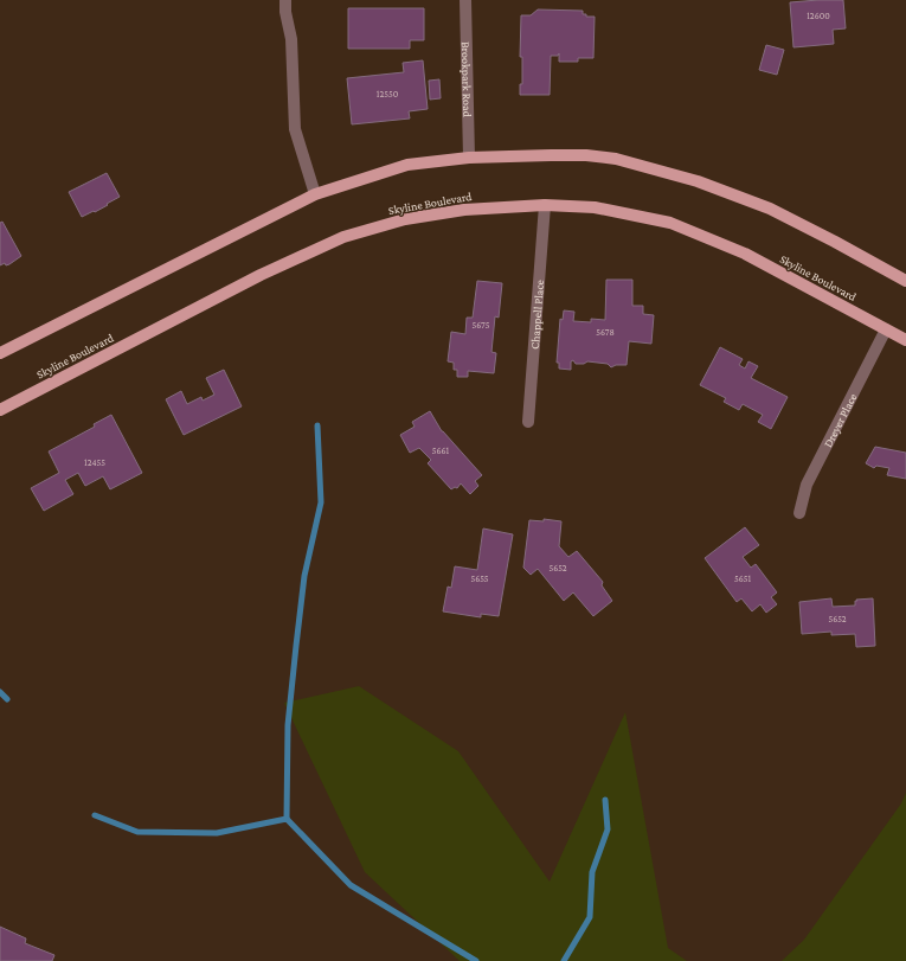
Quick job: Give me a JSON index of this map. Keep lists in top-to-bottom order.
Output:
{
  "streets": {
    "main road": ["Skyline Boulevard"],
    "street": ["Brookpark Road", "Chappell Place", "Dreyer Place"]
  },
  "crossings": [
    ["Skyline Boulevard", "Chappell Place"],
    ["Skyline Boulevard", "Dreyer Place"]
  ],
  "house_numbers": [
    "12600",
    "12550",
    "5675",
    "5678",
    "5661",
    "12455",
    "5652",
    "5655",
    "5651",
    "5652"
  ]
}
